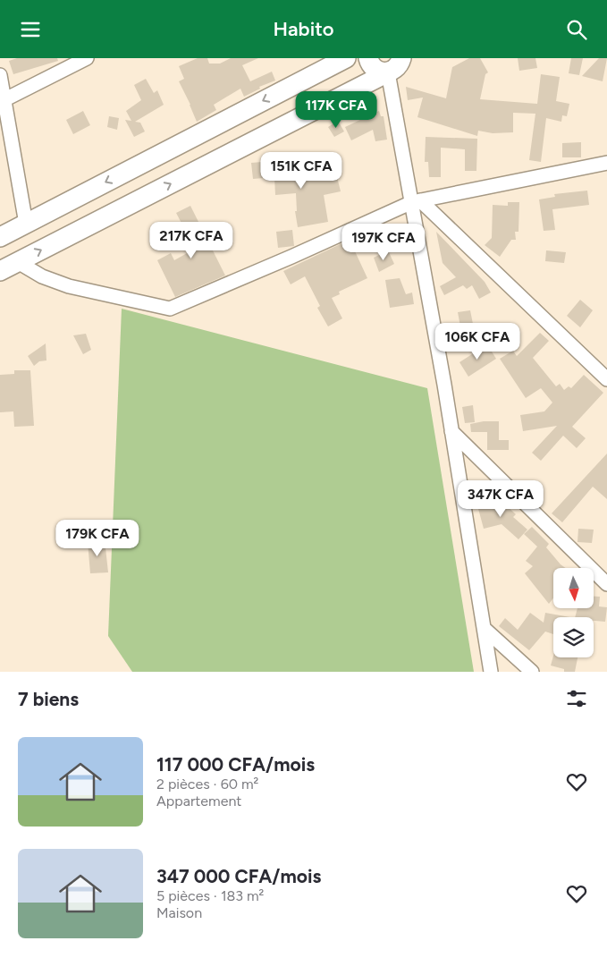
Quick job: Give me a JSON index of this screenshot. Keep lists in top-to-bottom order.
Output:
{
  "north": "bottom",
  "page": {
    "header": "Habito",
    "price": [
      "117K CFA",
      "151K CFA",
      "217K CFA",
      "197K CFA",
      "106K CFA",
      "347K CFA",
      "179K CFA"
    ],
    "heading": "7 biens",
    "list": [
      {
        "name": "117 000 CFA/mois",
        "note": "2 pièces · 60 m² · Appartement"
      },
      {
        "name": "347 000 CFA/mois",
        "note": "5 pièces · 183 m² · Maison"
      }
    ]
  }
}
